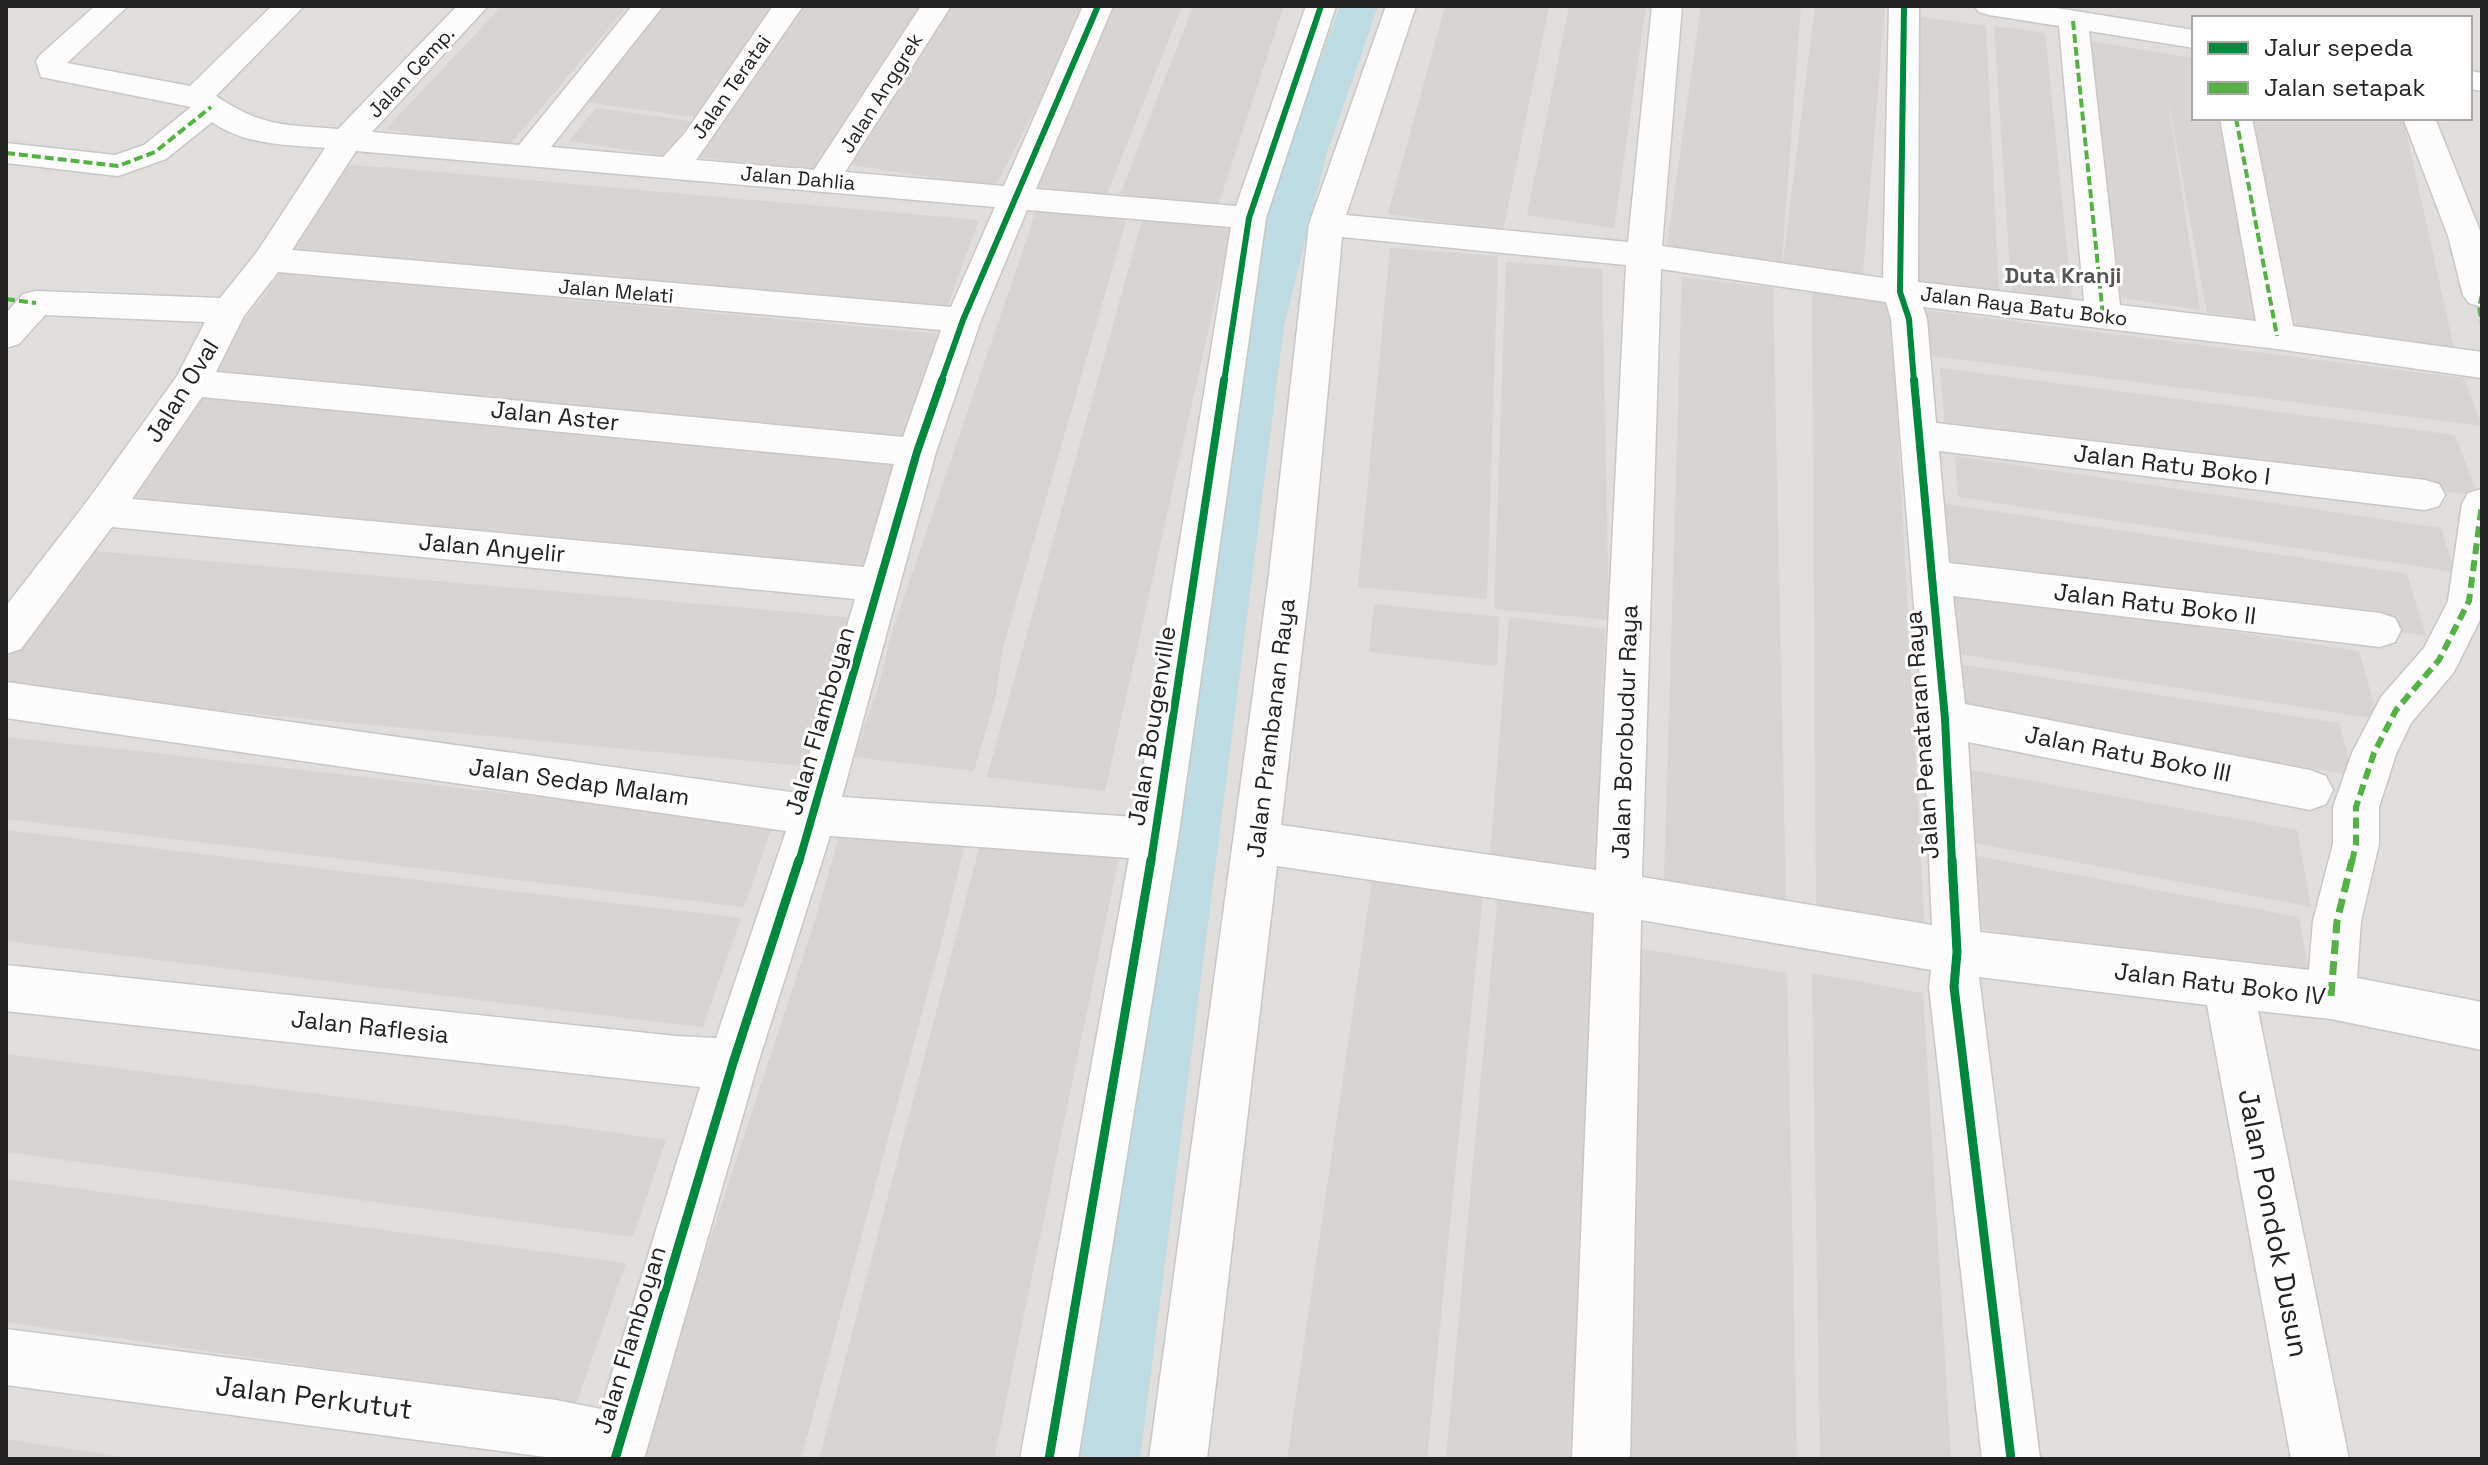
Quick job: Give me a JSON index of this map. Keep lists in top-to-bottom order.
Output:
{
  "streets": {
    "street": [
      "Jalan Cemp.",
      "Jalan Teratai",
      "Jalan Anggrek",
      "Jalan Dahlia",
      "Jalan Melati",
      "Jalan Raya Batu Boko",
      "Jalan Oval",
      "Jalan Aster",
      "Jalan Ratu Boko I",
      "Jalan Anyelir",
      "Jalan Ratu Boko II",
      "Jalan Flamboyan",
      "Jalan Bougenville",
      "Jalan Prambanan Raya",
      "Jalan Borobudur Raya",
      "Jalan Penataran Raya",
      "Jalan Ratu Boko III",
      "Jalan Sedap Malam",
      "Jalan Ratu Boko IV",
      "Jalan Raflesia",
      "Jalan Pondok Dusun",
      "Jalan Perkutut"
    ]
  },
  "crossings": [
    ["Jalan Cemp.", "Jalan Dahlia"],
    ["Jalan Cemp.", "Jalan Oval"],
    ["Jalan Teratai", "Jalan Dahlia"],
    ["Jalan Anggrek", "Jalan Dahlia"],
    ["Jalan Dahlia", "Jalan Oval"],
    ["Jalan Dahlia", "Jalan Flamboyan"],
    ["Jalan Dahlia", "Jalan Bougenville"],
    ["Jalan Melati", "Jalan Oval"],
    ["Jalan Melati", "Jalan Flamboyan"],
    ["Jalan Raya Batu Boko", "Jalan Prambanan Raya"],
    ["Jalan Raya Batu Boko", "Jalan Borobudur Raya"],
    ["Jalan Raya Batu Boko", "Jalan Penataran Raya"],
    ["Jalan Oval", "Jalan Aster"],
    ["Jalan Oval", "Jalan Anyelir"],
    ["Jalan Aster", "Jalan Flamboyan"],
    ["Jalan Ratu Boko I", "Jalan Penataran Raya"],
    ["Jalan Anyelir", "Jalan Flamboyan"],
    ["Jalan Ratu Boko II", "Jalan Penataran Raya"],
    ["Jalan Flamboyan", "Jalan Sedap Malam"],
    ["Jalan Flamboyan", "Jalan Raflesia"],
    ["Jalan Flamboyan", "Jalan Perkutut"],
    ["Jalan Bougenville", "Jalan Sedap Malam"],
    ["Jalan Prambanan Raya", "Jalan Ratu Boko IV"],
    ["Jalan Borobudur Raya", "Jalan Ratu Boko IV"],
    ["Jalan Penataran Raya", "Jalan Ratu Boko III"],
    ["Jalan Penataran Raya", "Jalan Ratu Boko IV"],
    ["Jalan Ratu Boko IV", "Jalan Pondok Dusun"]
  ],
  "districts": ["Duta Kranji"],
  "legend": ["Jalur sepeda", "Jalan setapak"]
}
